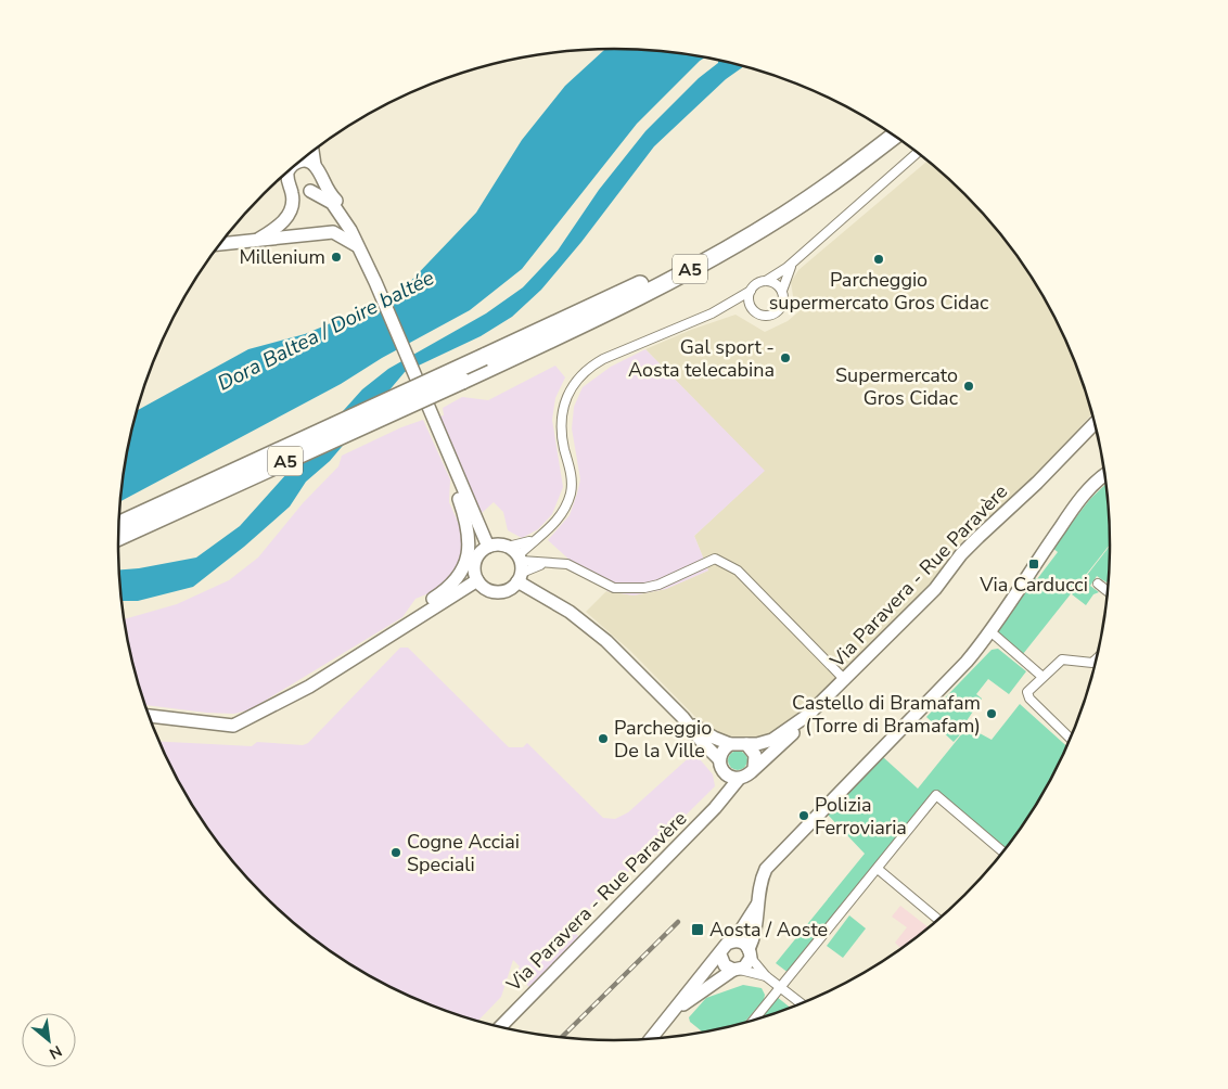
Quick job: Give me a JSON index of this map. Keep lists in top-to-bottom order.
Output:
{
  "streets": {
    "highway": ["A5"],
    "street": ["Via Paravera - Rue Paravère"]
  },
  "water": ["Dora Baltea / Doire baltée"],
  "places": {
    "other": [
      "Millenium",
      "Parcheggio supermercato Gros Cidac",
      "Gal sport - Aosta telecabina",
      "Supermercato Gros Cidac",
      "Castello di Bramafam (Torre di Bramafam)",
      "Parcheggio De la Ville",
      "Polizia Ferroviaria",
      "Cogne Acciai Speciali"
    ],
    "transit": ["Via Carducci", "Aosta / Aoste"]
  },
  "north": "bottom right"
}
